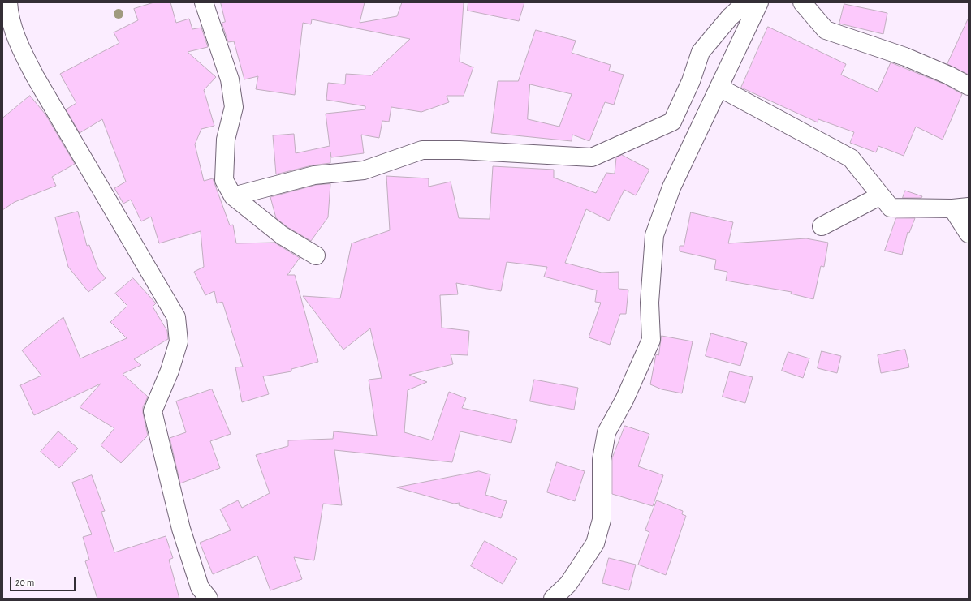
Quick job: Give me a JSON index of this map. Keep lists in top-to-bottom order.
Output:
{
  "scale_bar": "20 m"
}
